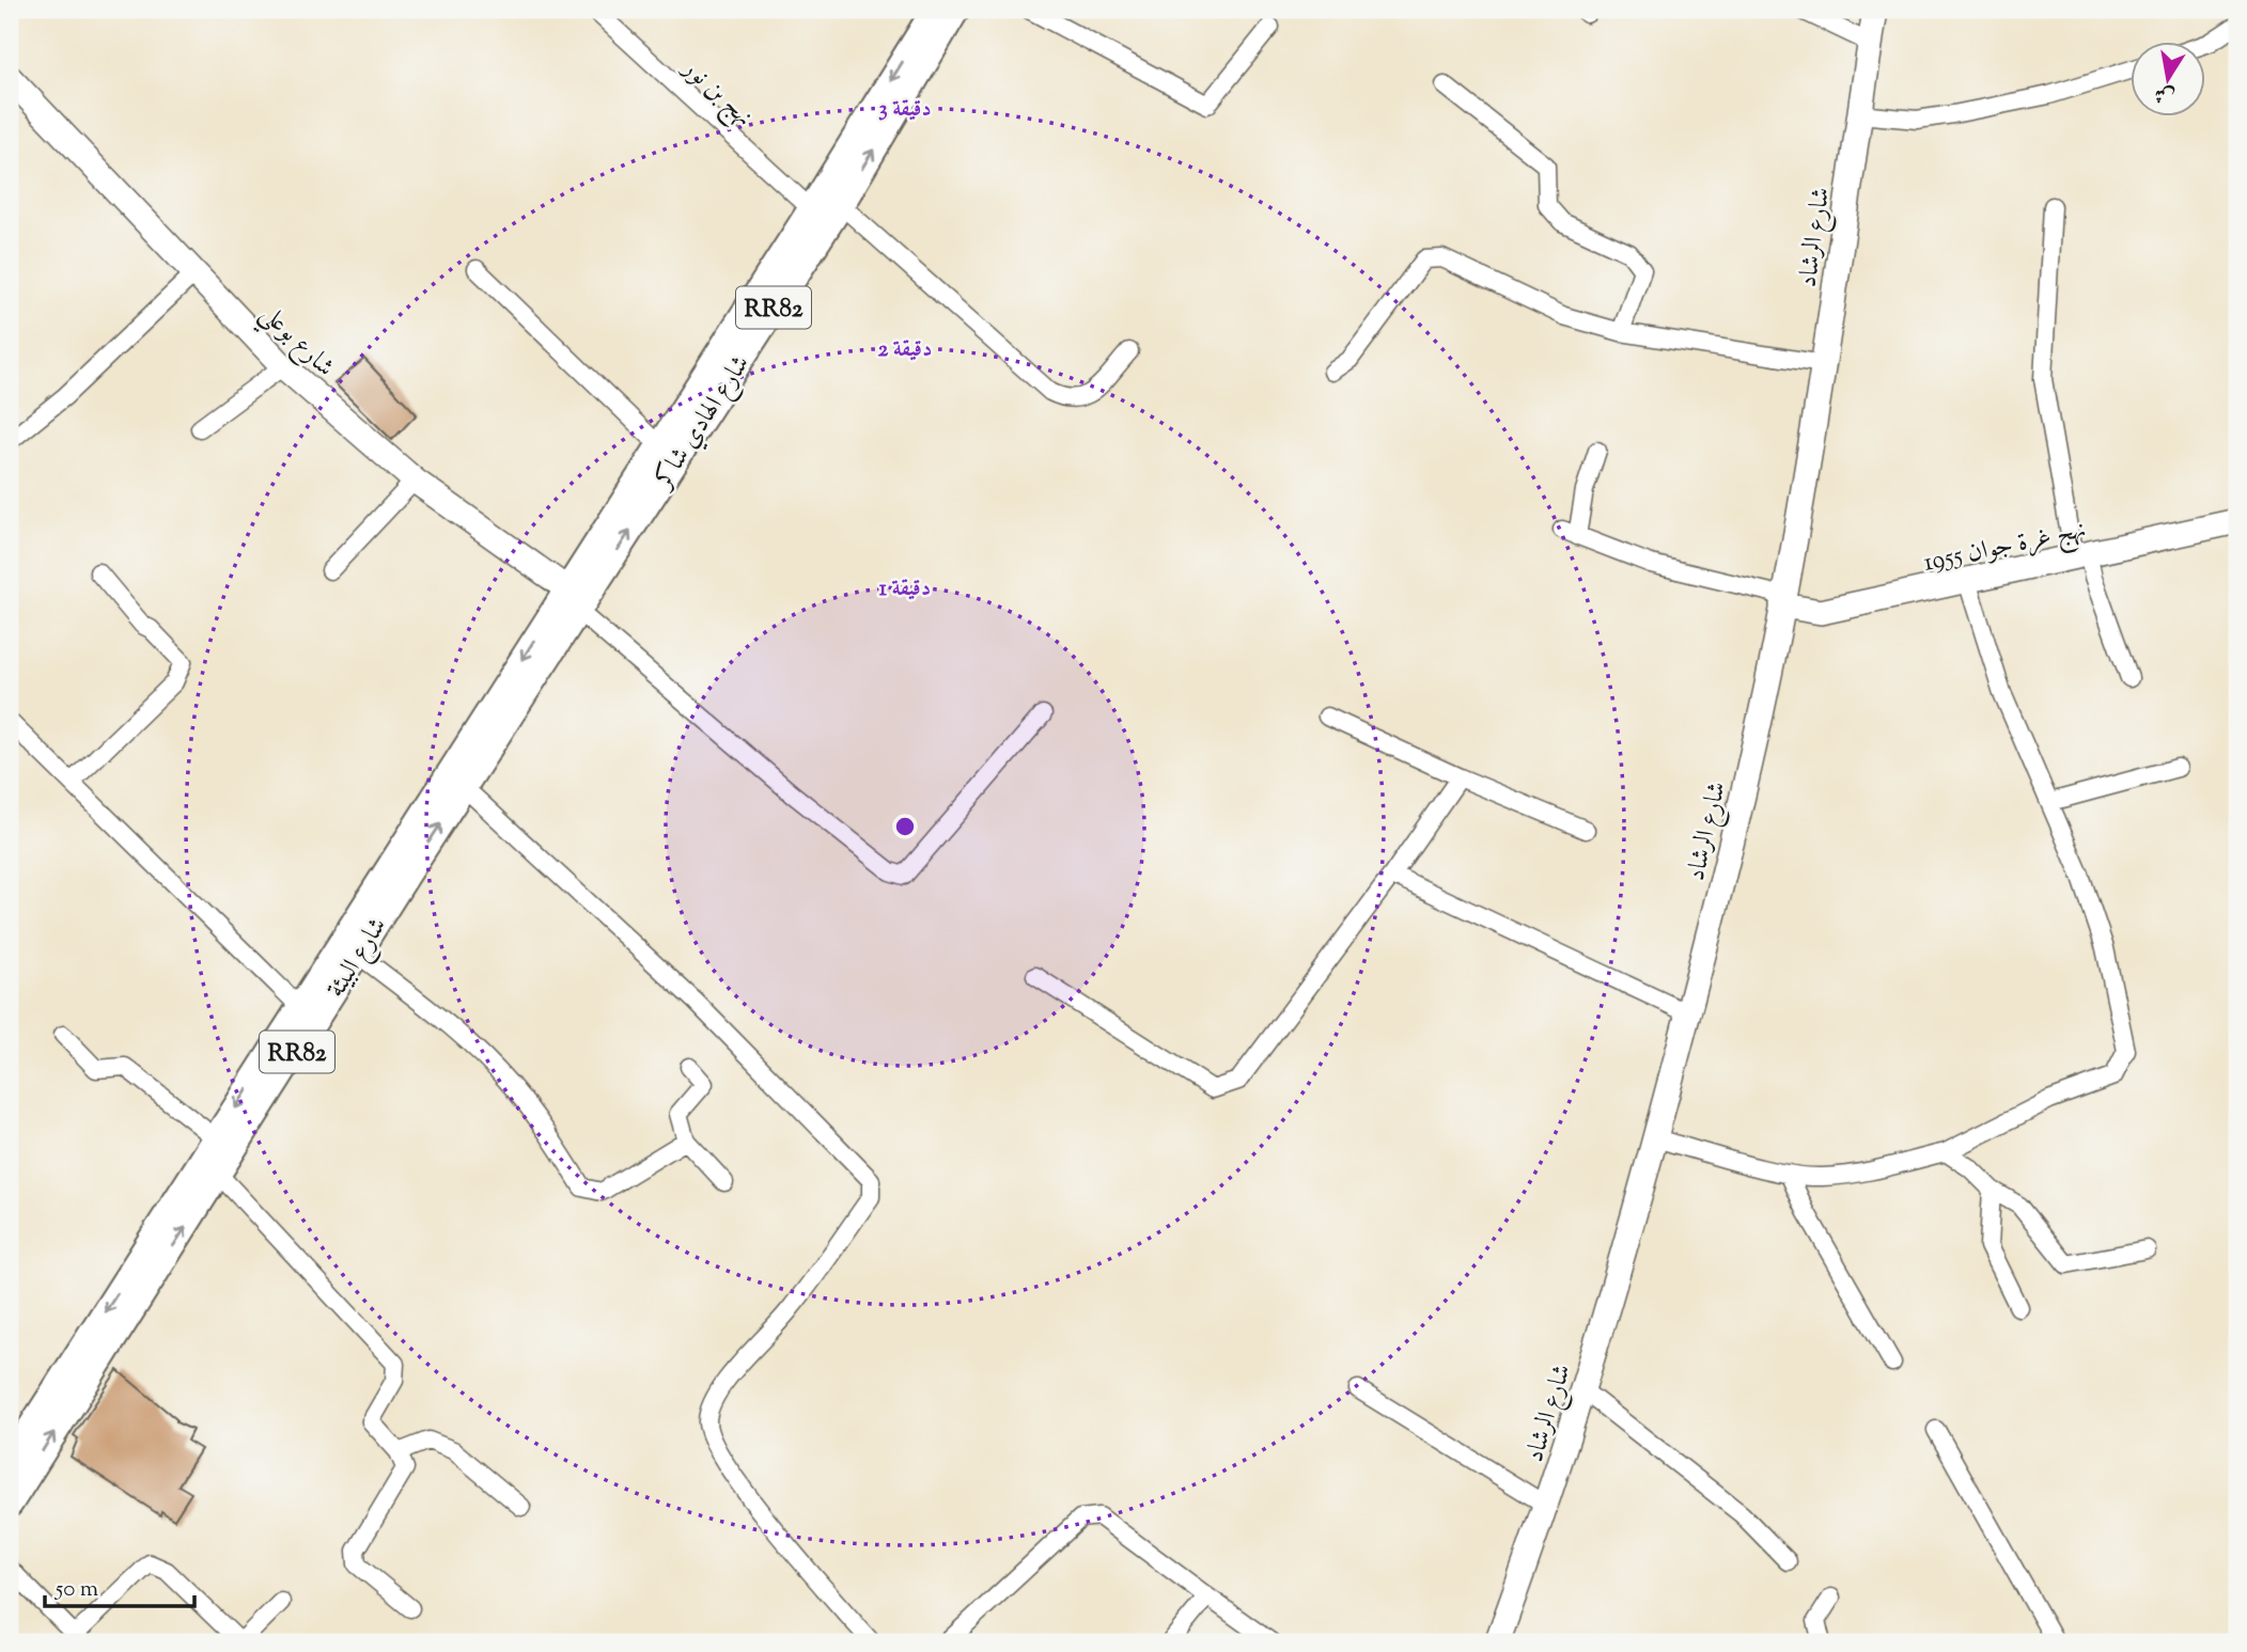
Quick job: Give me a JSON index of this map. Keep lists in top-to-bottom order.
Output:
{
  "streets": {
    "main road": ["RR82", "شارع الهادي شاكر", "شارع البيئة"],
    "street": [
      "نهج بن نور",
      "شارع الرشاد",
      "شارع بوعلي",
      "نهج غرة جوان 1955"
    ]
  },
  "crossings": [
    ["نهج بن نور", "شارع الهادي شاكر"],
    ["شارع الرشاد", "نهج غرة جوان 1955"],
    ["شارع بوعلي", "شارع الهادي شاكر"],
    ["شارع بوعلي", "شارع البيئة"],
    ["شارع الهادي شاكر", "شارع البيئة"]
  ],
  "scale_bar": "50 m",
  "north": "bottom",
  "rings": ["3 دقيقة", "2 دقيقة", "1 دقيقة"]
}
